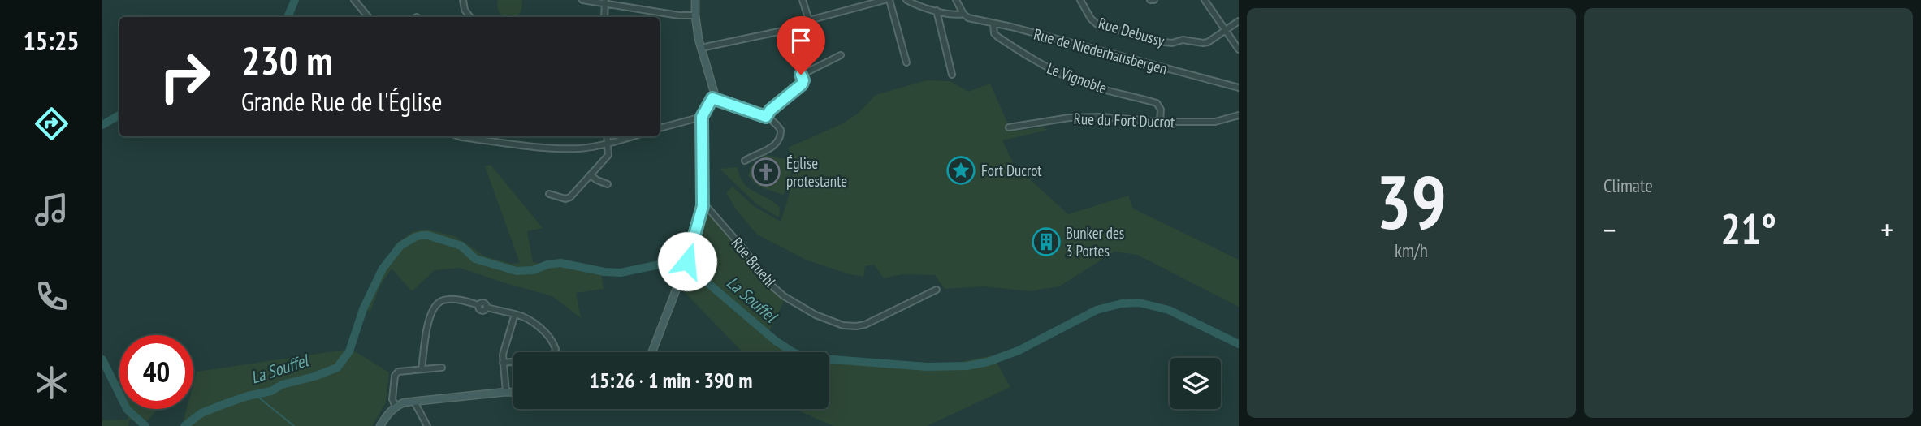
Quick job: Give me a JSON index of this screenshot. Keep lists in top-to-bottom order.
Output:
{
  "streets": {
    "street": [
      "Rue Debussy",
      "Rue de Niederhausbergen",
      "Le Vignoble",
      "Rue du Fort Ducrot",
      "Rue Bruehl"
    ]
  },
  "crossings": [
    ["Rue de Niederhausbergen", "Le Vignoble"],
    ["Le Vignoble", "Rue du Fort Ducrot"]
  ],
  "water": ["La Souffel"],
  "places": {
    "place": ["Fort Ducrot"],
    "church": ["Église protestante"],
    "building": ["Bunker des 3 Portes"]
  },
  "page": {
    "tabs": "15:25",
    "tile": [
      ["39", "km/h"],
      "Climate"
    ],
    "turn": ["230 m", "Grande Rue de l'Église"],
    "heat": ["−", "21°", "+"],
    "limit": "40",
    "trip": "15:26 · 1 min · 390 m"
  }
}
